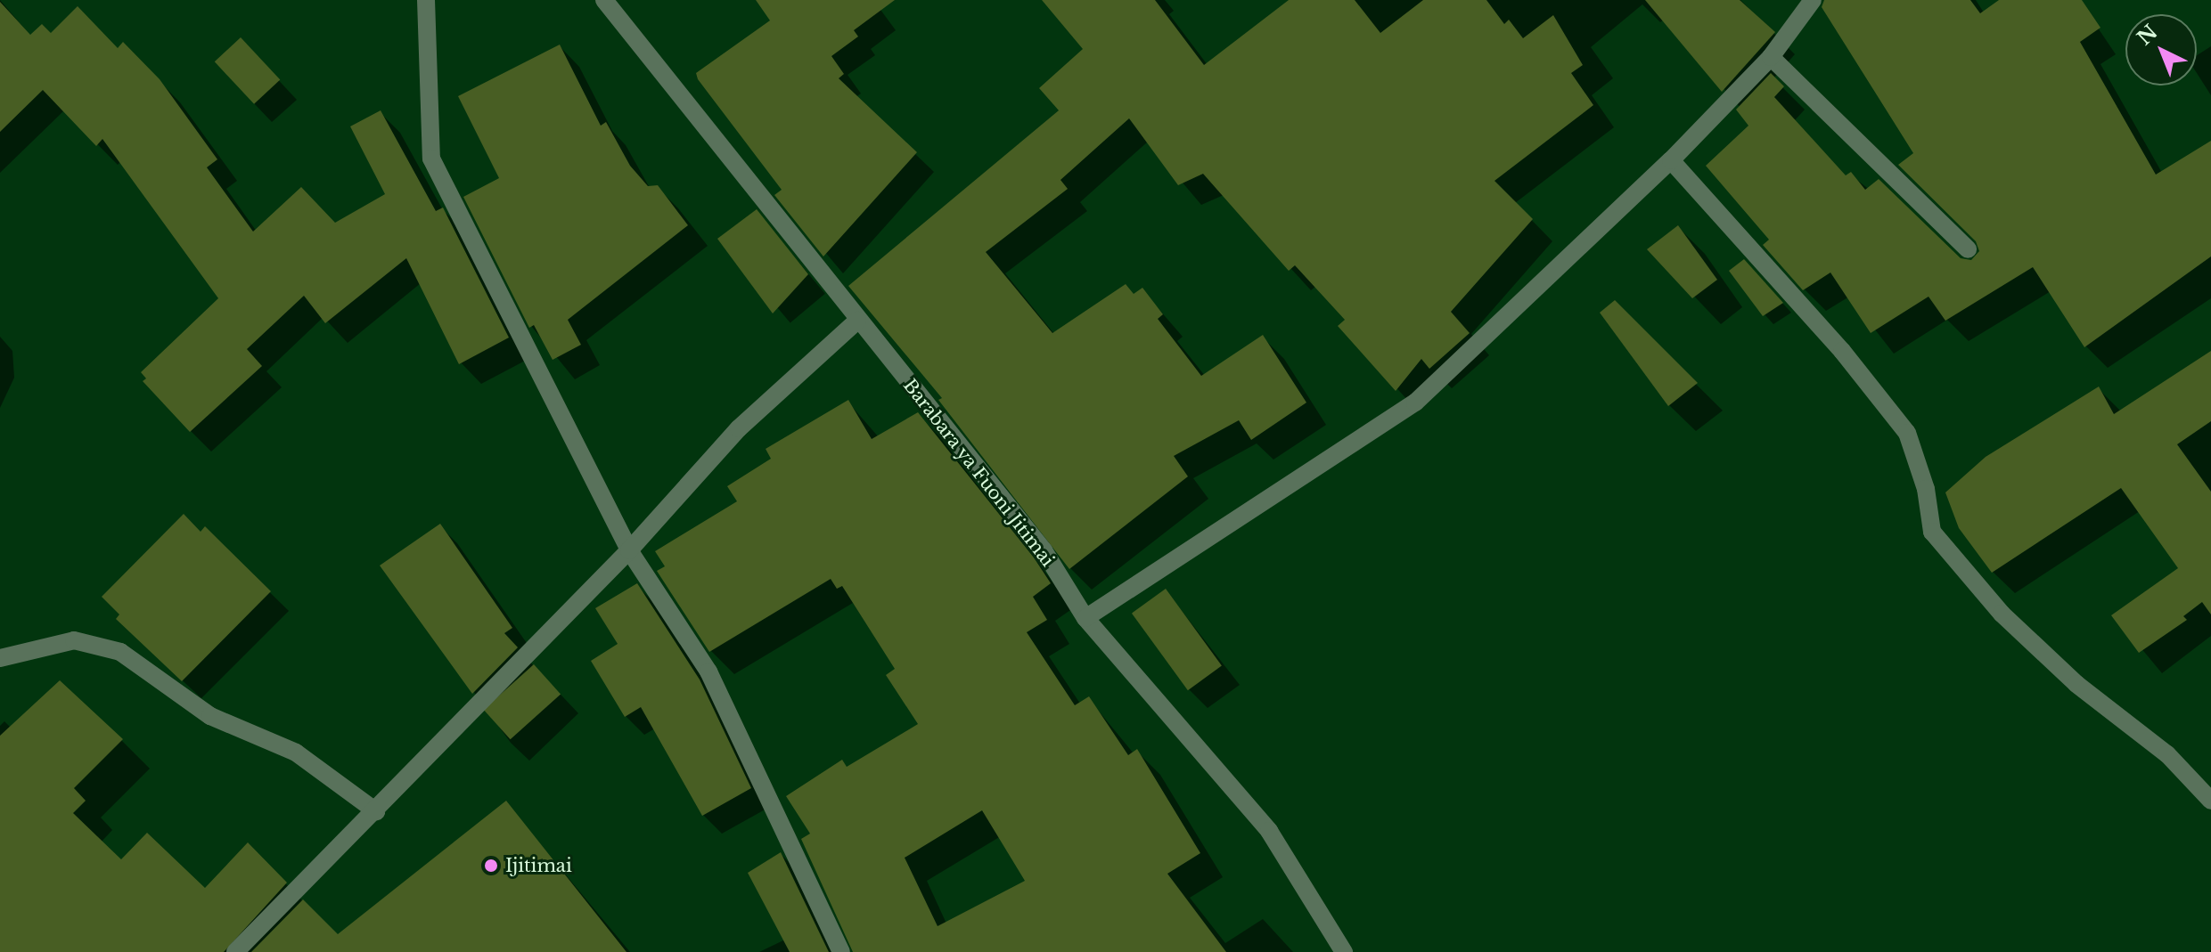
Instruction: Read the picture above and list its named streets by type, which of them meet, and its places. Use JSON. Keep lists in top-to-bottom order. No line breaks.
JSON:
{"streets":{"street":["Barabara ya Fuoni Jitimai"]},"places":["Ijitimai"],"north":"top left"}
